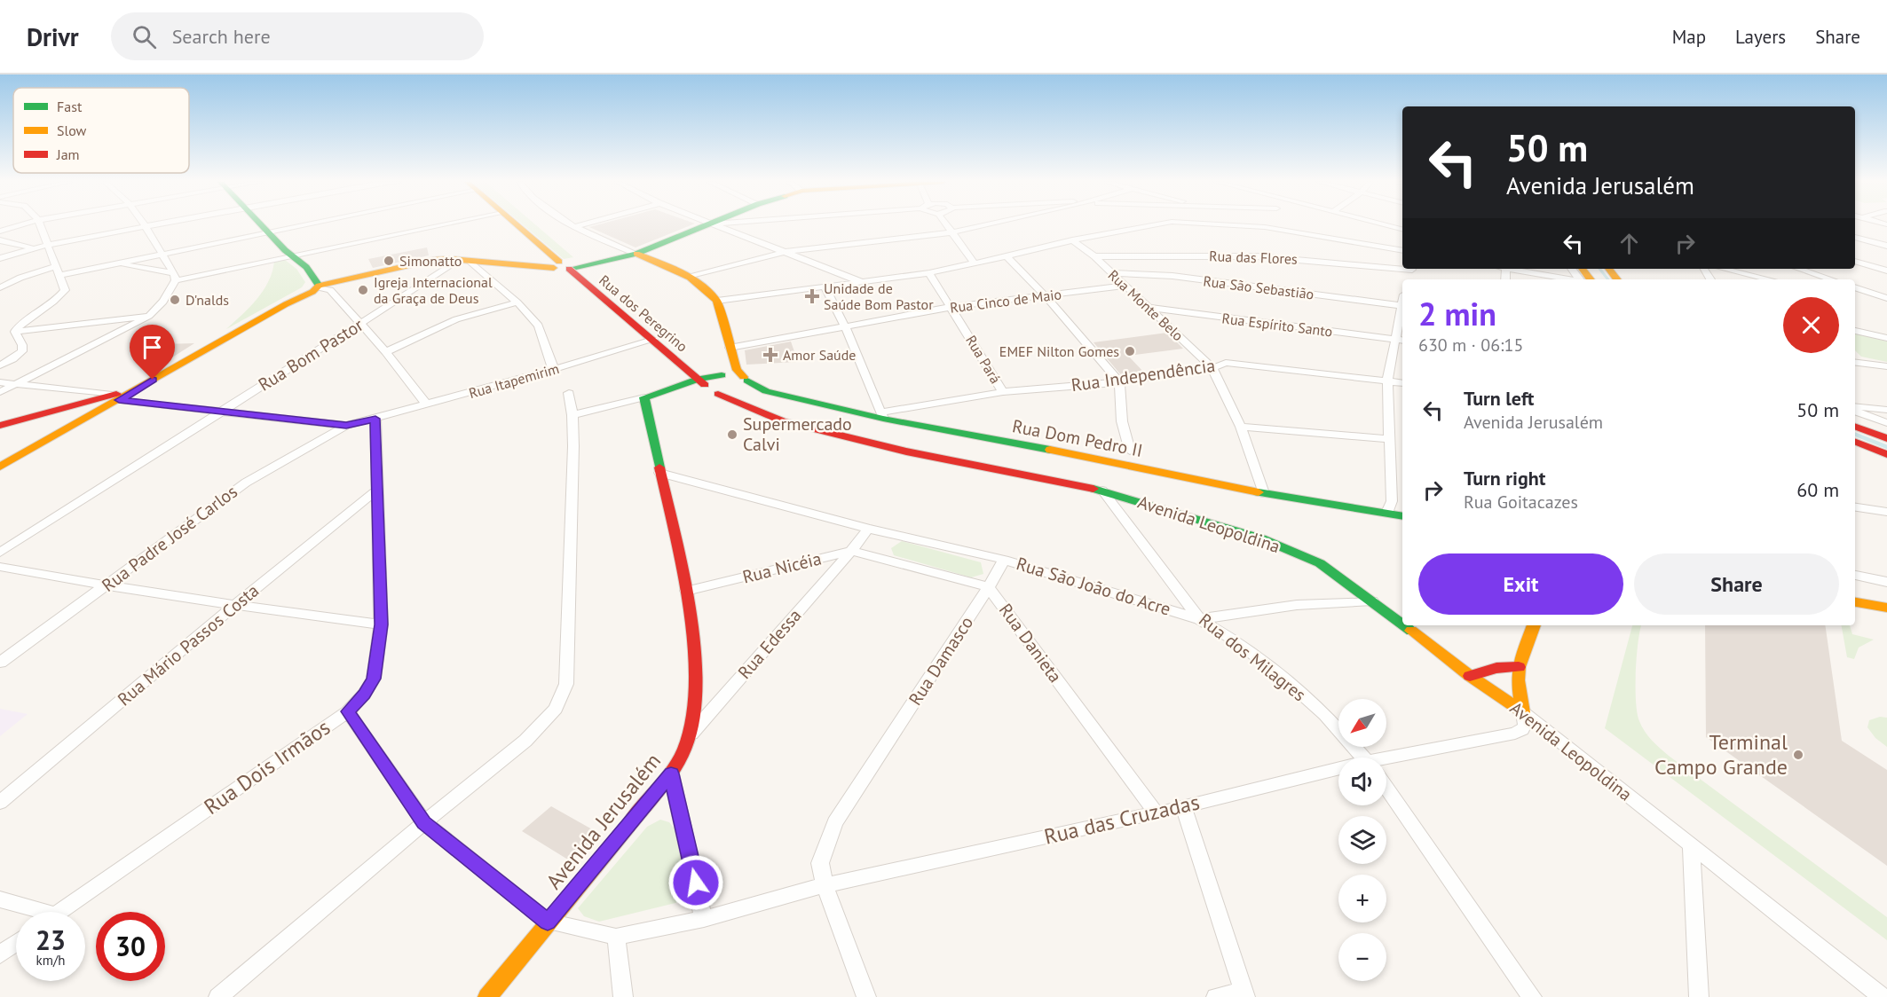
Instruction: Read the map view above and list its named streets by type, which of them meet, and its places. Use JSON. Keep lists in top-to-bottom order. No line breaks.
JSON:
{"streets":{"street":["Rua das Flores","Rua São Sebastião","Rua Cinco de Maio","Rua Monte Belo","Rua dos Peregrino","Rua Espírito Santo","Rua Bom Pastor","Rua Pará","Rua Independência","Rua Itapemirim","Rua Dom Pedro II","Avenida Leopoldina","Rua Padre José Carlos","Rua Nicéia","Rua São João do Acre","Rua Danieta","Rua Edessa","Rua Mário Passos Costa","Rua dos Milagres","Rua Damasco","Rua Dois Irmãos","Rua das Cruzadas","Avenida Jerusalém"]},"crossings":[["Rua das Flores","Rua Monte Belo"],["Rua São Sebastião","Rua Monte Belo"],["Rua Cinco de Maio","Rua Monte Belo"],["Rua Cinco de Maio","Rua Pará"],["Rua Monte Belo","Rua Espírito Santo"],["Rua Monte Belo","Rua Independência"],["Rua Monte Belo","Rua Dom Pedro II"],["Rua dos Peregrino","Rua Itapemirim"],["Rua dos Peregrino","Avenida Leopoldina"],["Rua Pará","Rua Independência"],["Rua Independência","Rua Dom Pedro II"],["Rua Itapemirim","Rua Padre José Carlos"],["Rua Itapemirim","Rua Dois Irmãos"],["Avenida Leopoldina","Rua São João do Acre"],["Avenida Leopoldina","Rua dos Milagres"],["Avenida Leopoldina","Rua das Cruzadas"],["Rua Nicéia","Rua Danieta"],["Rua Nicéia","Rua Edessa"],["Rua Nicéia","Avenida Jerusalém"],["Rua São João do Acre","Rua dos Milagres"],["Rua São João do Acre","Rua Damasco"],["Rua Danieta","Rua Edessa"],["Rua Danieta","Rua Damasco"],["Rua Danieta","Rua das Cruzadas"],["Rua Edessa","Avenida Jerusalém"],["Rua Mário Passos Costa","Rua Dois Irmãos"],["Rua Damasco","Rua das Cruzadas"],["Rua das Cruzadas","Avenida Jerusalém"]],"places":{"other":["Simonatto","Igreja Internacional da Graça de Deus","D'nalds","EMEF Nilton Gomes","Supermercado Calvi","Terminal Campo Grande"],"health":["Unidade de Saúde Bom Pastor","Amor Saúde"]},"legend":["Fast","Slow","Jam"],"north":"bottom left","page":{"header":"Drivr","search":"Search here","nav":["Map","Layers","Share"],"turn":["50 m","Avenida Jerusalém"],"heading":["2 min","630 m · 06:15"],"list":[{"name":"Turn left","note":"Avenida Jerusalém","value":"50 m"},{"name":"Turn right","note":"Rua Goitacazes","value":"60 m"}],"buttons":["Exit","Share"],"map_buttons":["+","−"],"speed":"23 km/h","limit":"30"}}
